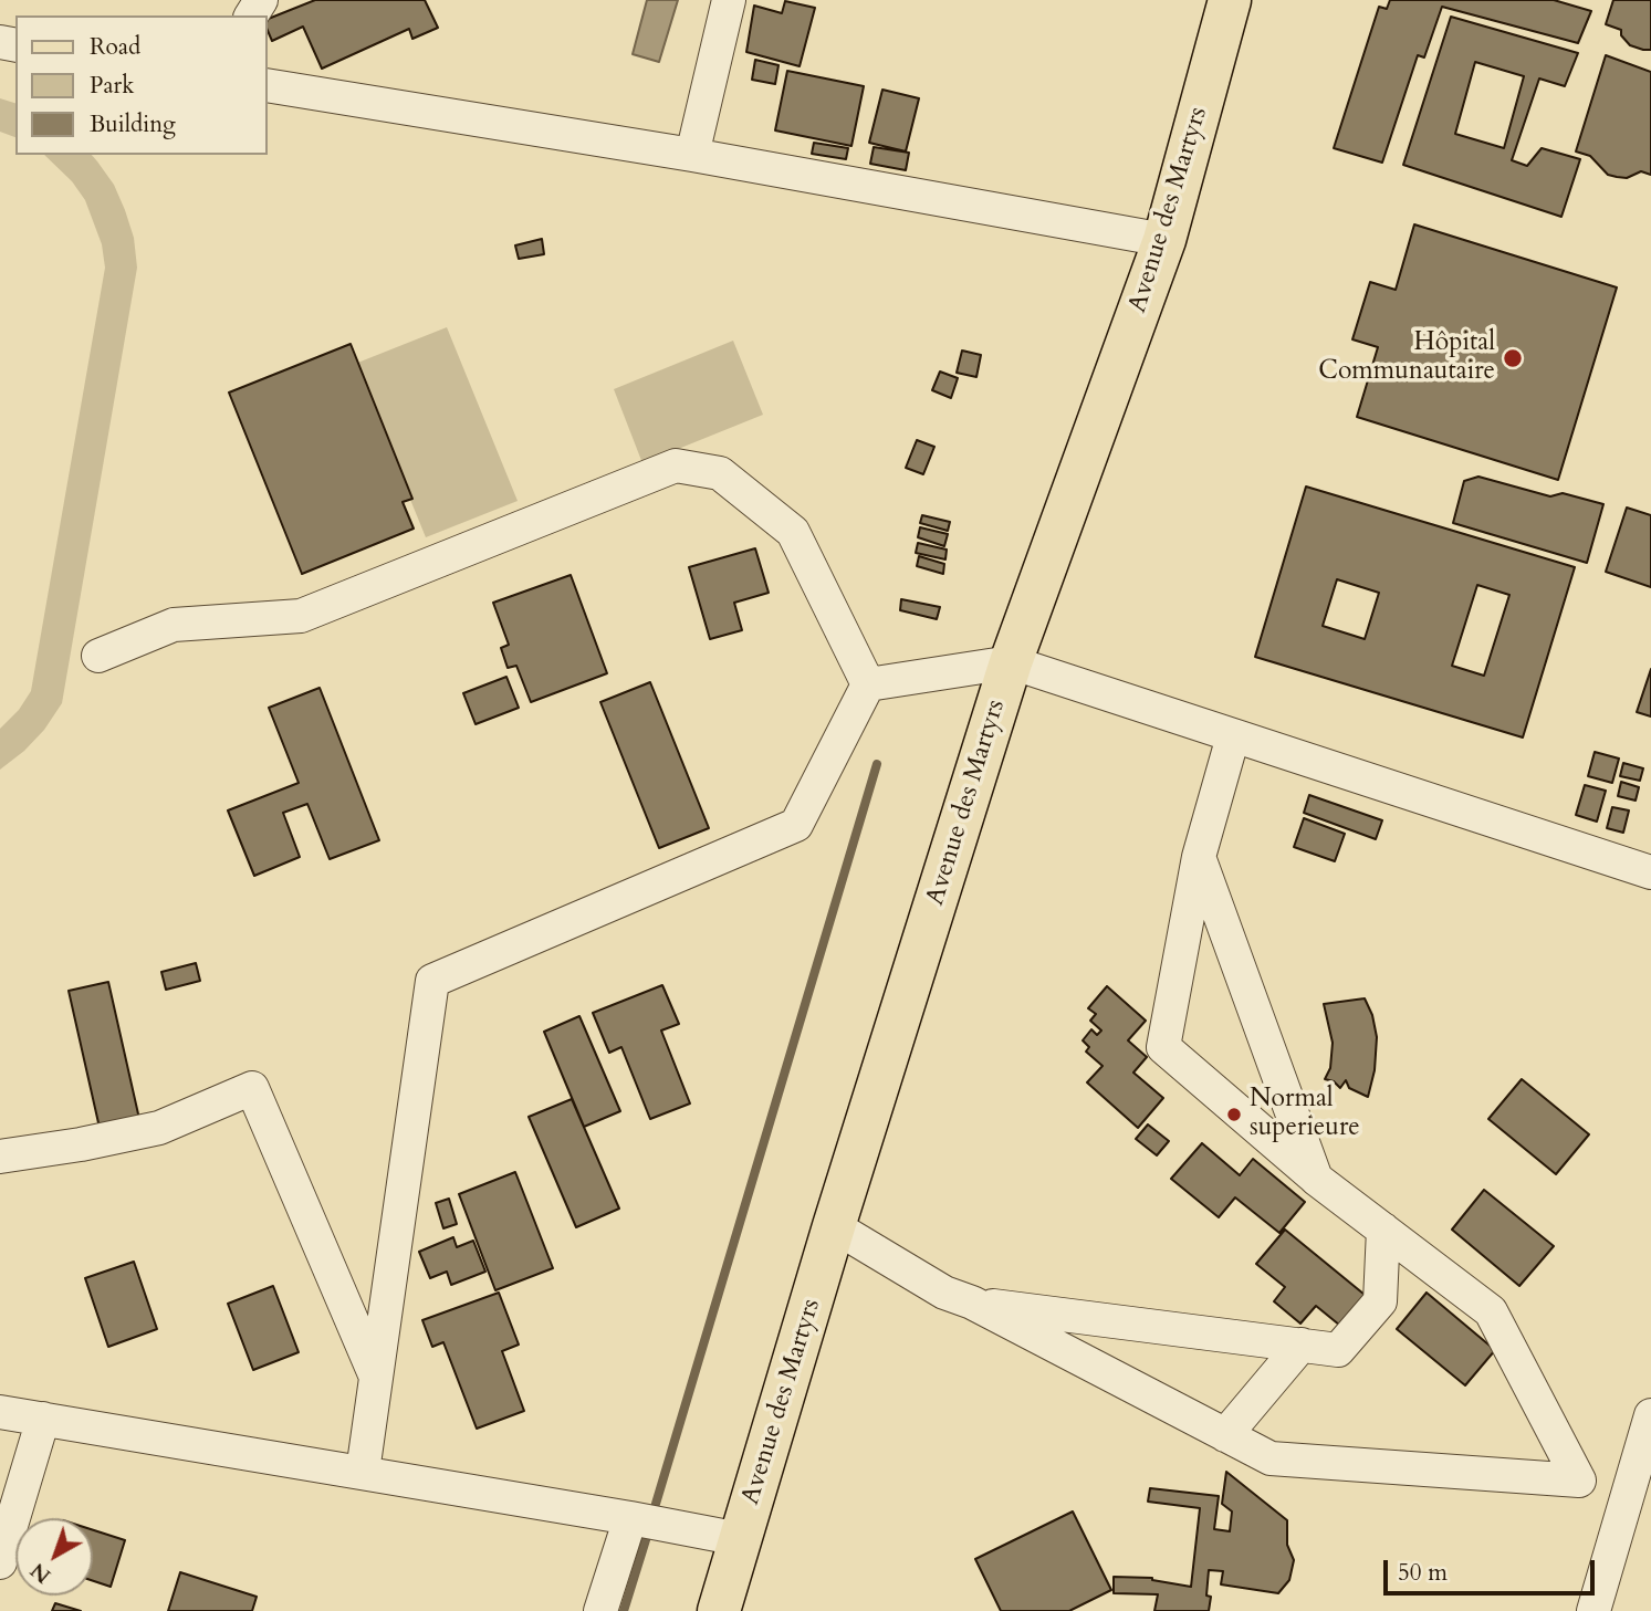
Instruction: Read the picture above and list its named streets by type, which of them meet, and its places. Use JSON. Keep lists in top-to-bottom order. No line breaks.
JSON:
{"streets":{"main road":["Avenue des Martyrs"]},"places":["Hôpital Communautaire","Normal superieure"],"legend":["Road","Park","Building"],"scale_bar":"50 m","north":"bottom left"}
